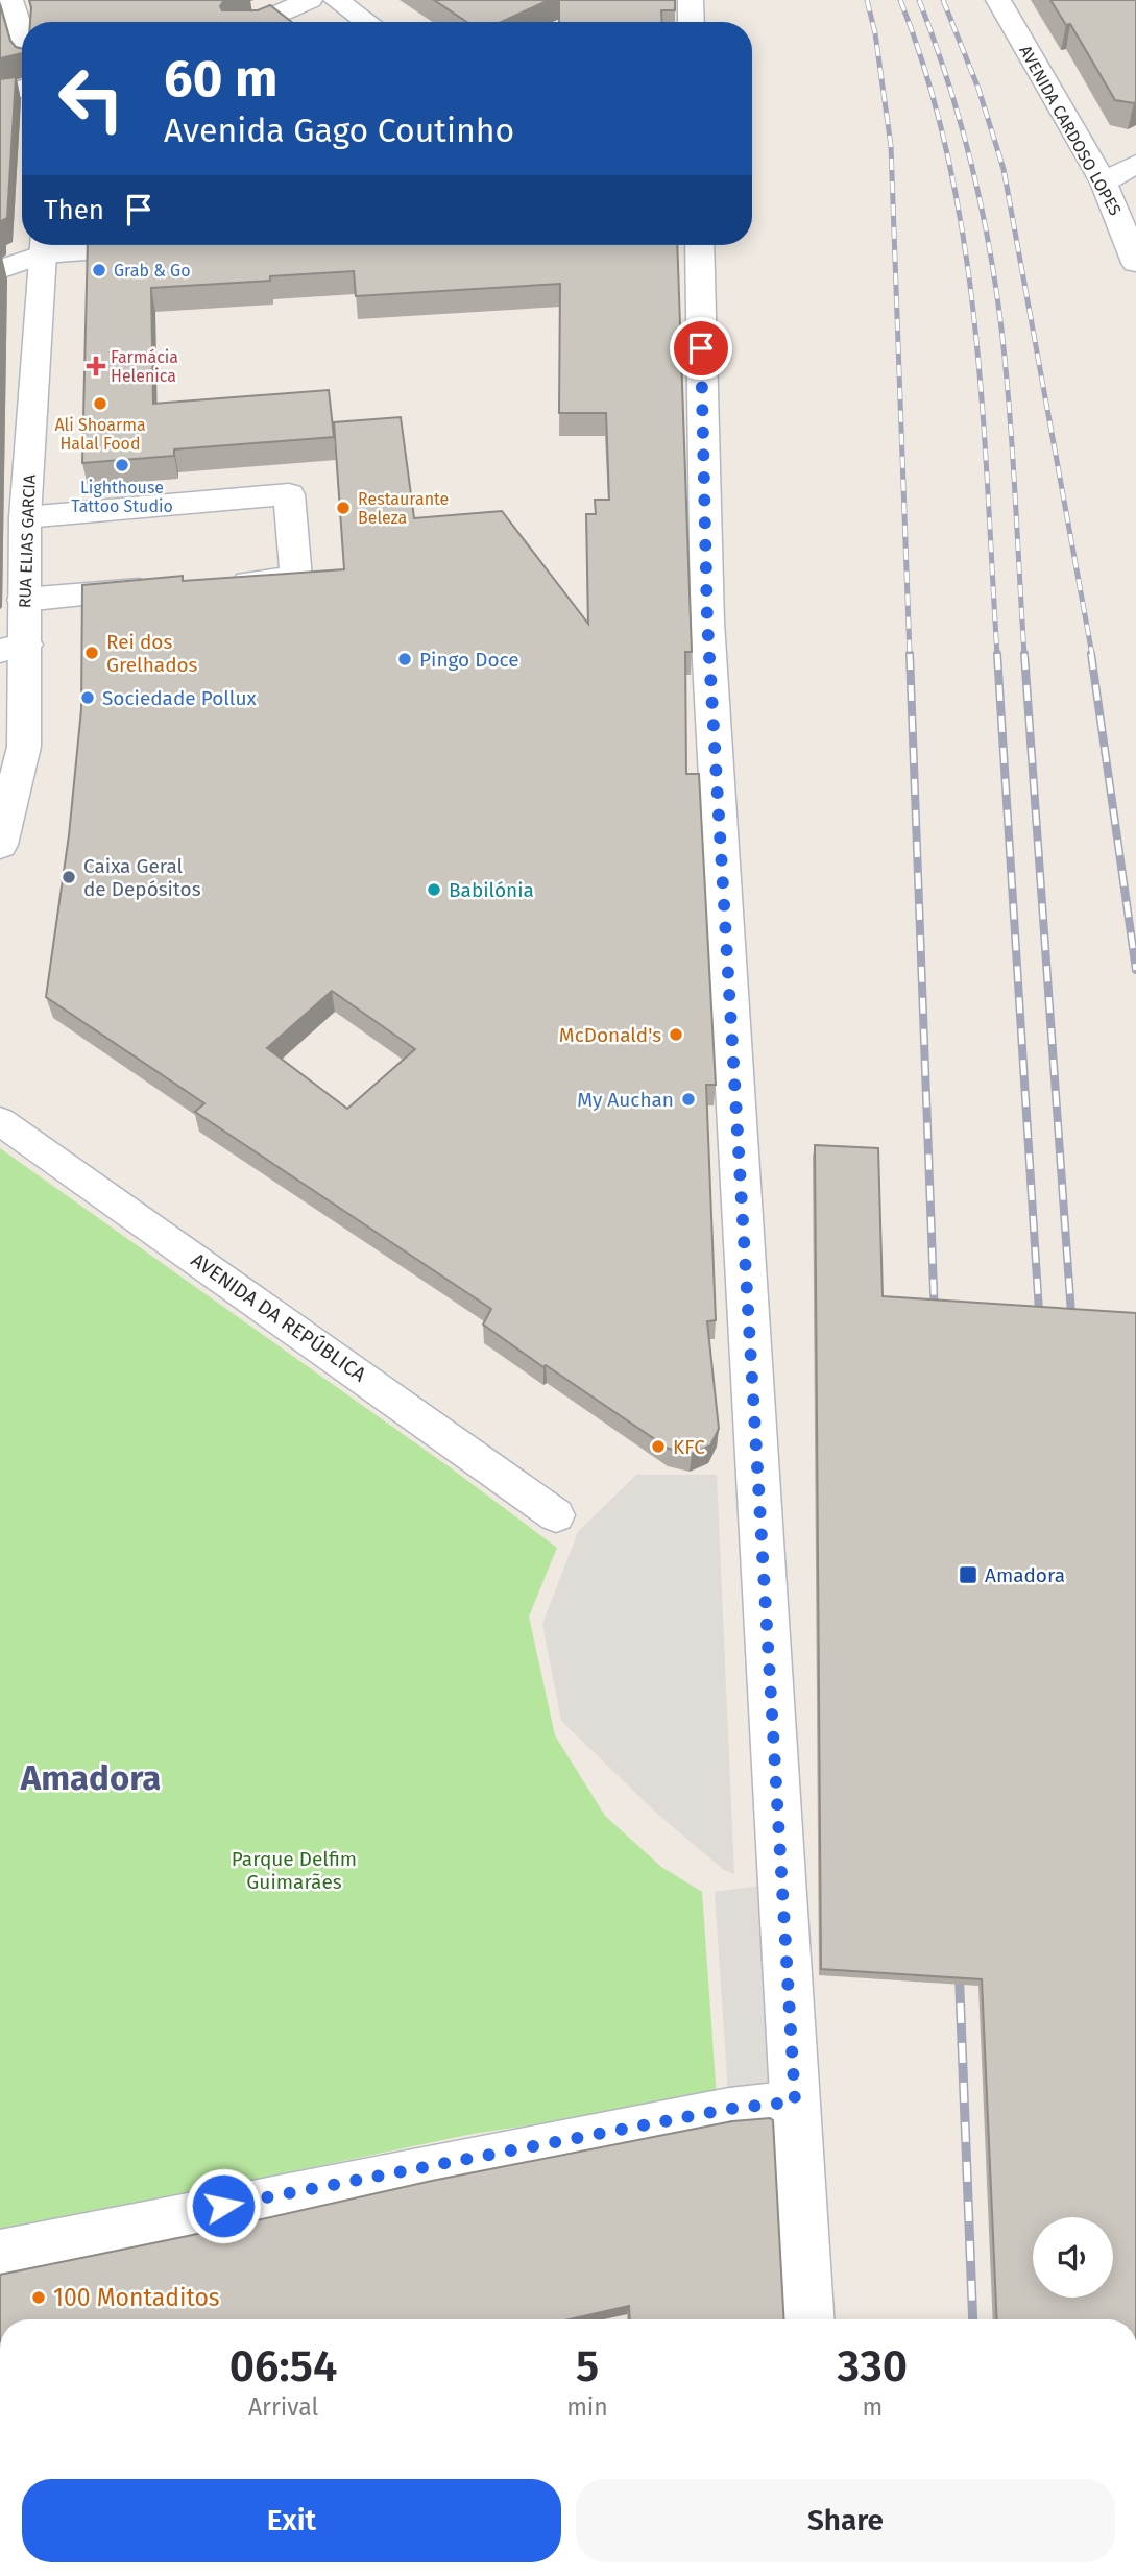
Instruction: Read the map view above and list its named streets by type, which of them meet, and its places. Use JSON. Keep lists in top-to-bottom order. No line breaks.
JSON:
{"streets":{"street":["AVENIDA CARDOSO LOPES","RUA ELIAS GARCIA","AVENIDA DA REPÚBLICA"]},"districts":["Amadora"],"parks":["Parque Delfim Guimarães"],"places":{"other":["Grab & Go","Ali Shoarma Halal Food","Lighthouse Tattoo Studio","Restaurante Beleza","Rei dos Grelhados","Pingo Doce","Sociedade Pollux","Caixa Geral de Depósitos","Babilónia","McDonald's","My Auchan","KFC","100 Montaditos"],"health":["Farmácia Helenica"],"transit":["Amadora"]},"page":{"turn":["60 m","Avenida Gago Coutinho"],"then":"Then","eta":["06:54","Arrival","5","min","330","m"],"buttons":["Exit","Share"]}}
